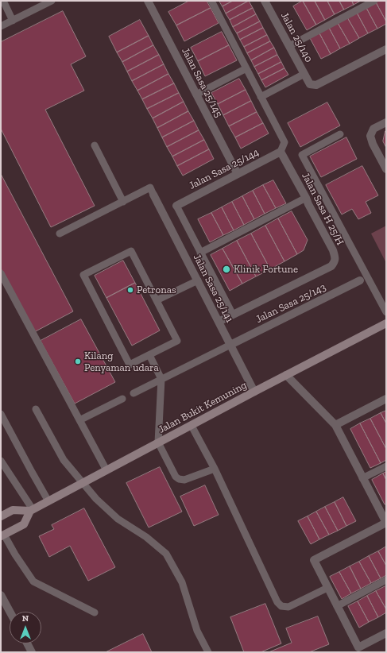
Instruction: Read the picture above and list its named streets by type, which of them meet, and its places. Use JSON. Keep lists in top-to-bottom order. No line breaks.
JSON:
{"streets":{"main road":["Jalan Bukit Kemuning"],"street":["Jalan 25/140","Jalan Sasa 25/145","Jalan Sasa 25/144","Jalan Sasa H 25/H","Jalan Sasa 25/141","Jalan Sasa 25/143"]},"crossings":[["Jalan Sasa 25/145","Jalan Sasa 25/144"],["Jalan Sasa 25/144","Jalan Sasa H 25/H"],["Jalan Sasa H 25/H","Jalan Sasa 25/141"],["Jalan Sasa 25/141","Jalan Sasa 25/143"],["Jalan Sasa 25/141","Jalan Bukit Kemuning"]],"places":["Klinik Fortune","Petronas","Kilang Penyaman udara"],"north":"top"}
